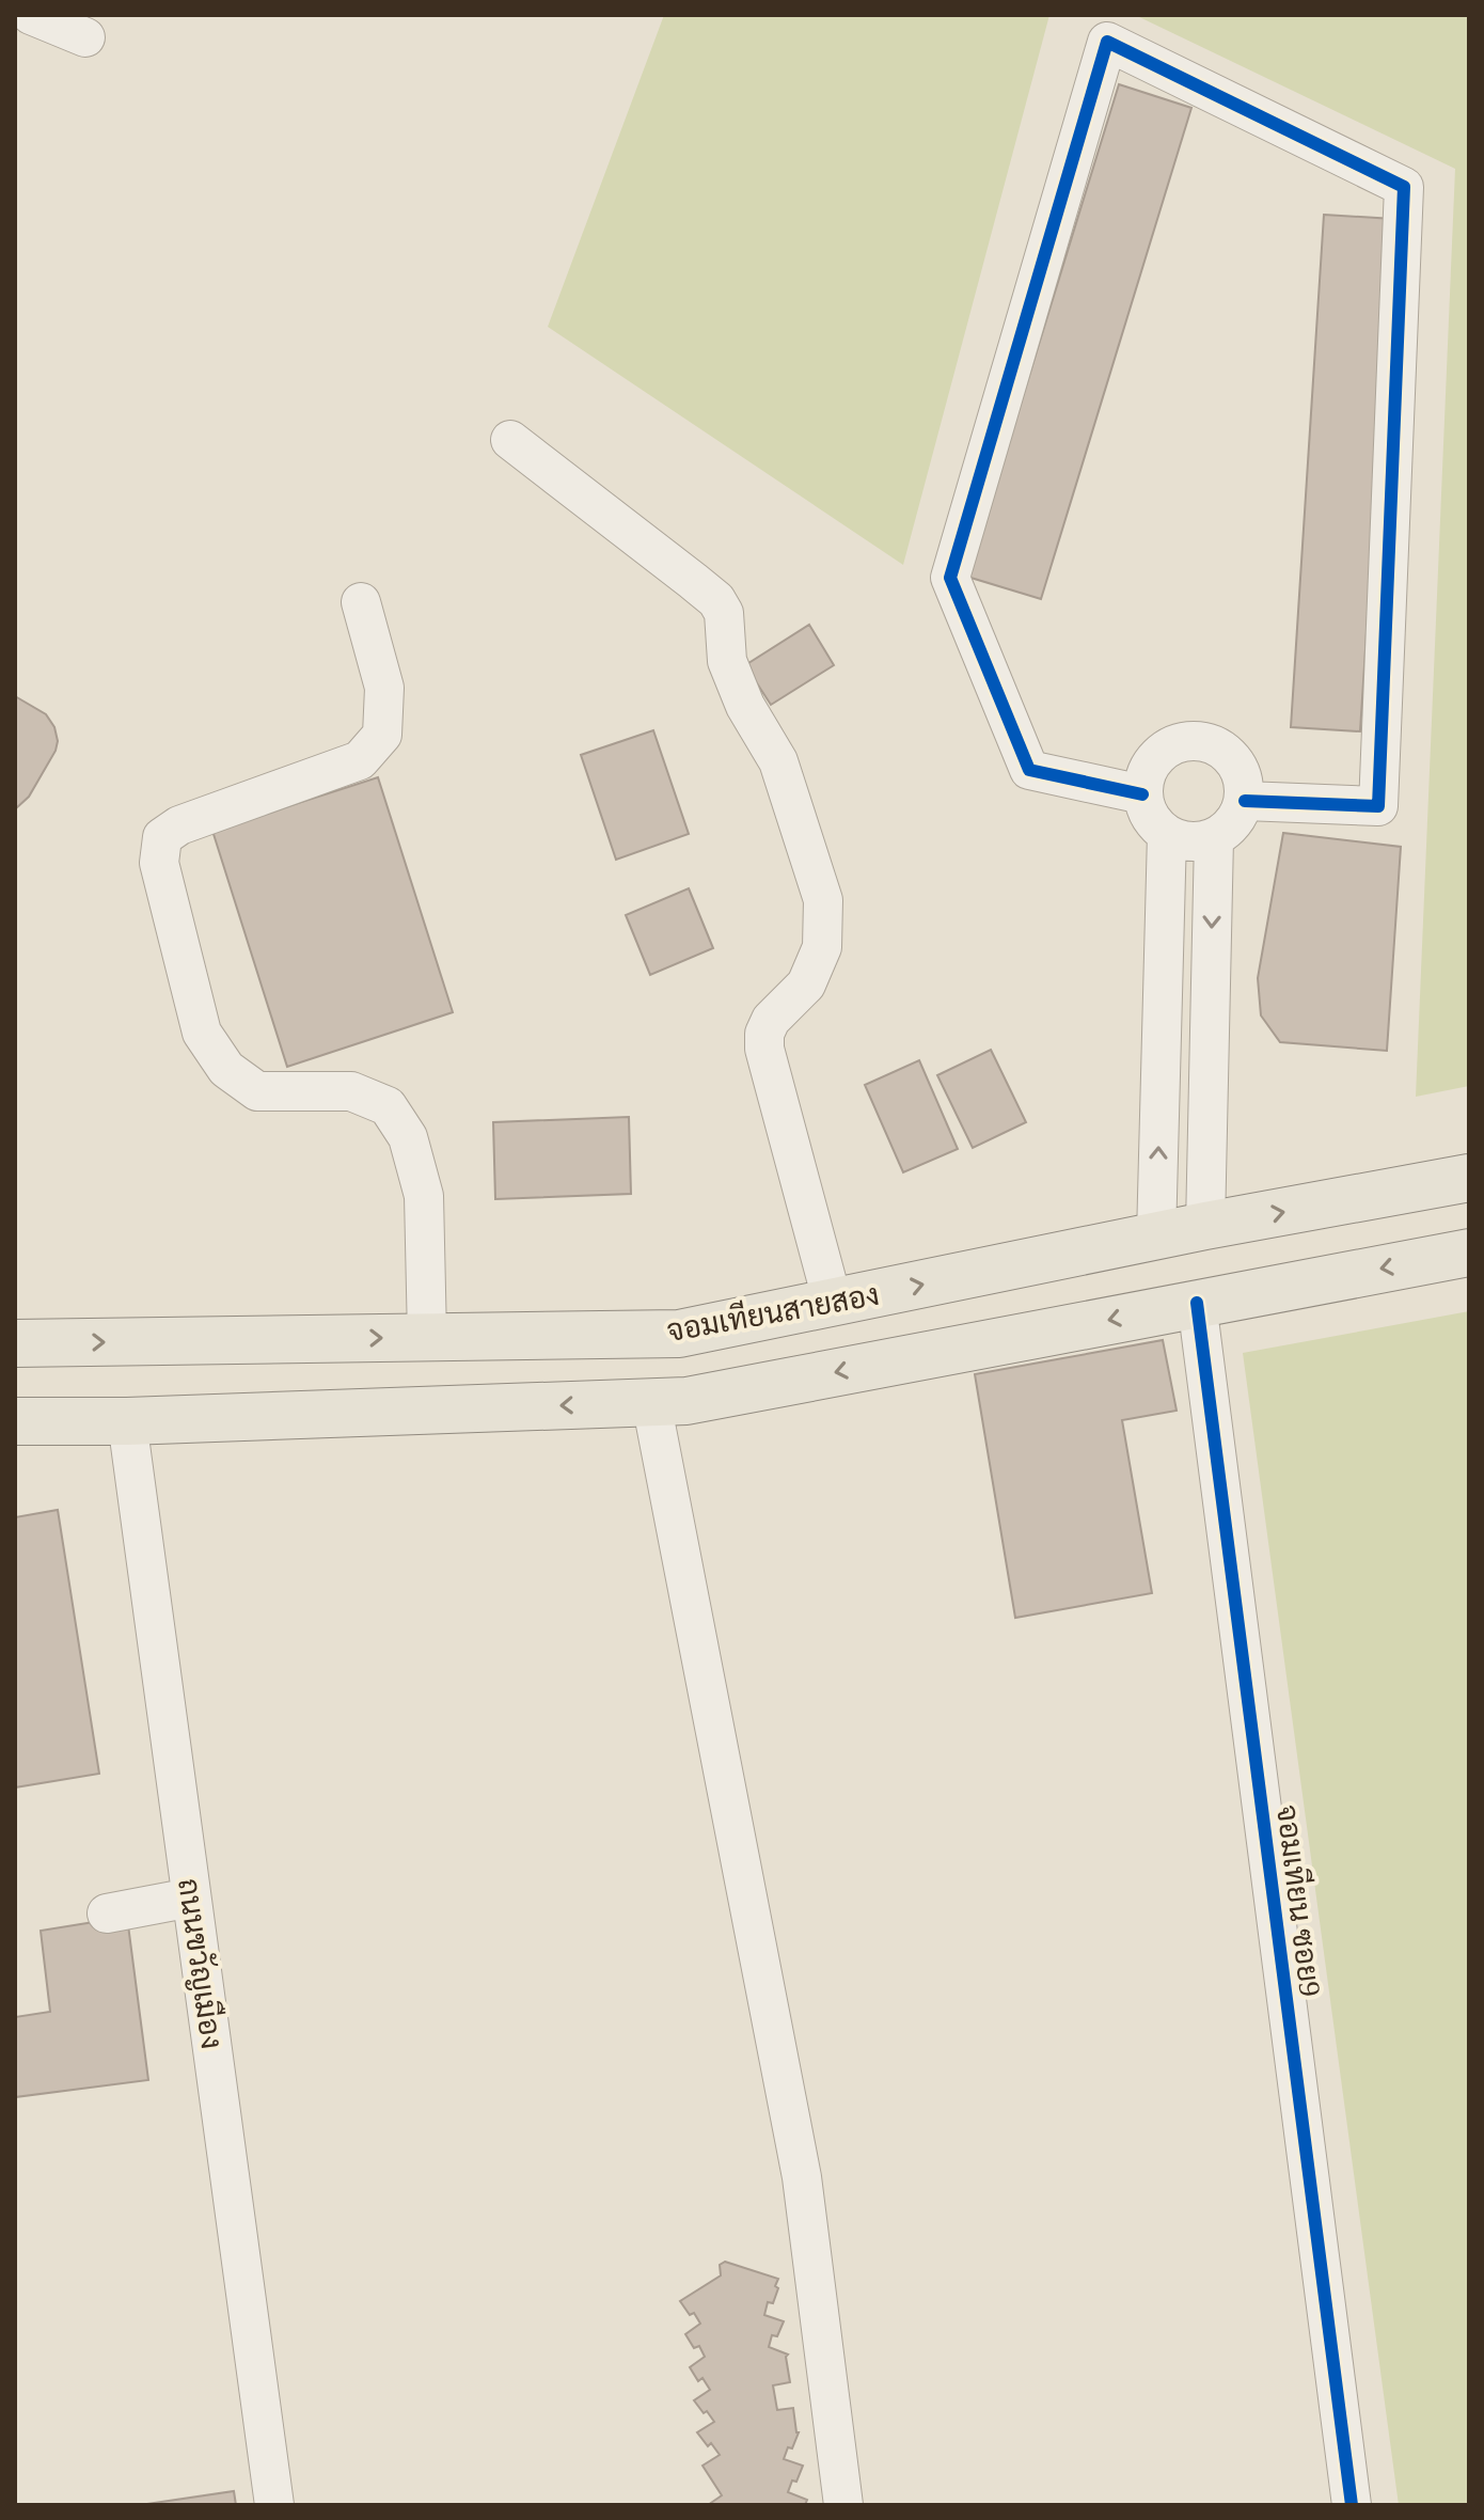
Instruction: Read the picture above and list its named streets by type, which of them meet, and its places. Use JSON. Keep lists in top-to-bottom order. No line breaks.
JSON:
{"streets":{"main road":["จอมเทียนสายสอง"],"street":["จอมเทียน ซอย9","ถนนขวัญเมือง"]}}
